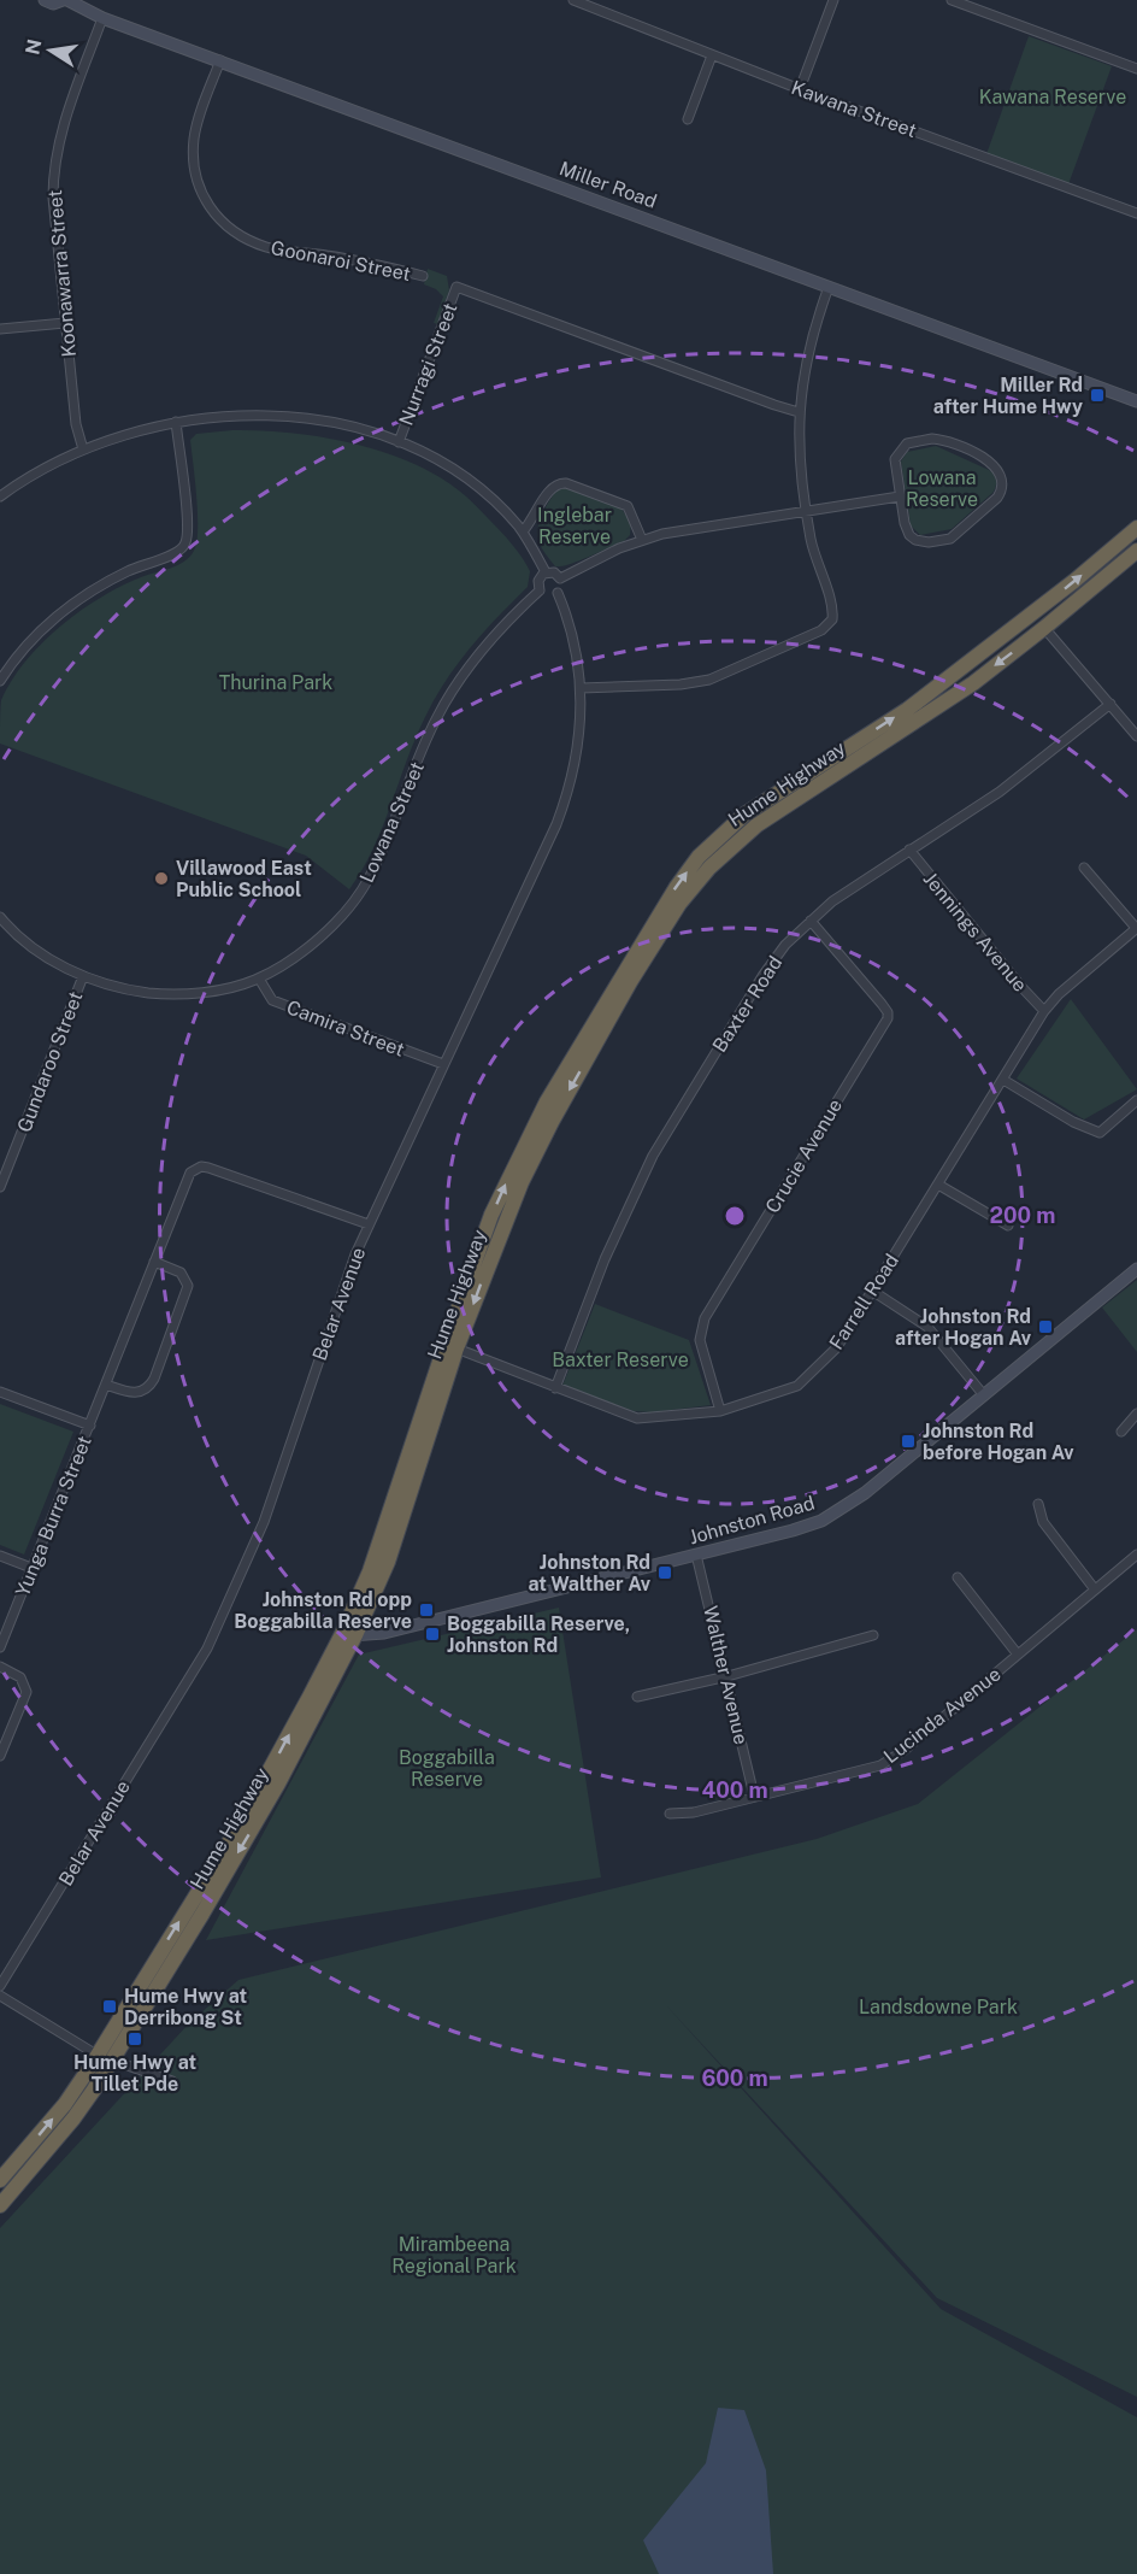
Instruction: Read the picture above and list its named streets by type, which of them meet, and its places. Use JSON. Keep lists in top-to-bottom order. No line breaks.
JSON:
{"streets":{"highway":["Hume Highway"],"main road":["Miller Road","Johnston Road"],"street":["Kawana Street","Goonaroi Street","Koonawarra Street","Nurragi Street","Lowana Street","Jennings Avenue","Baxter Road","Camira Street","Gundaroo Street","Crucie Avenue","Farrell Road","Belar Avenue","Yunga Burra Street","Walther Avenue","Lucinda Avenue"]},"crossings":[["Miller Road","Goonaroi Street"],["Miller Road","Koonawarra Street"],["Hume Highway","Farrell Road"],["Hume Highway","Johnston Road"],["Lowana Street","Camira Street"],["Lowana Street","Gundaroo Street"],["Lowana Street","Belar Avenue"],["Jennings Avenue","Baxter Road"],["Jennings Avenue","Farrell Road"],["Baxter Road","Crucie Avenue"],["Baxter Road","Farrell Road"],["Camira Street","Belar Avenue"],["Crucie Avenue","Farrell Road"],["Belar Avenue","Yunga Burra Street"],["Johnston Road","Walther Avenue"],["Walther Avenue","Lucinda Avenue"]],"parks":["Kawana Reserve","Lowana Reserve","Inglebar Reserve","Thurina Park","Baxter Reserve","Boggabilla Reserve","Landsdowne Park","Mirambeena Regional Park"],"places":{"transit":["Miller Rd after Hume Hwy","Johnston Rd after Hogan Av","Johnston Rd before Hogan Av","Johnston Rd at Walther Av","Johnston Rd opp Boggabilla Reserve","Boggabilla Reserve, Johnston Rd","Hume Hwy at Derribong St","Hume Hwy at Tillet Pde"],"other":["Villawood East Public School"]},"north":"left","rings":["200 m","400 m","600 m"]}
